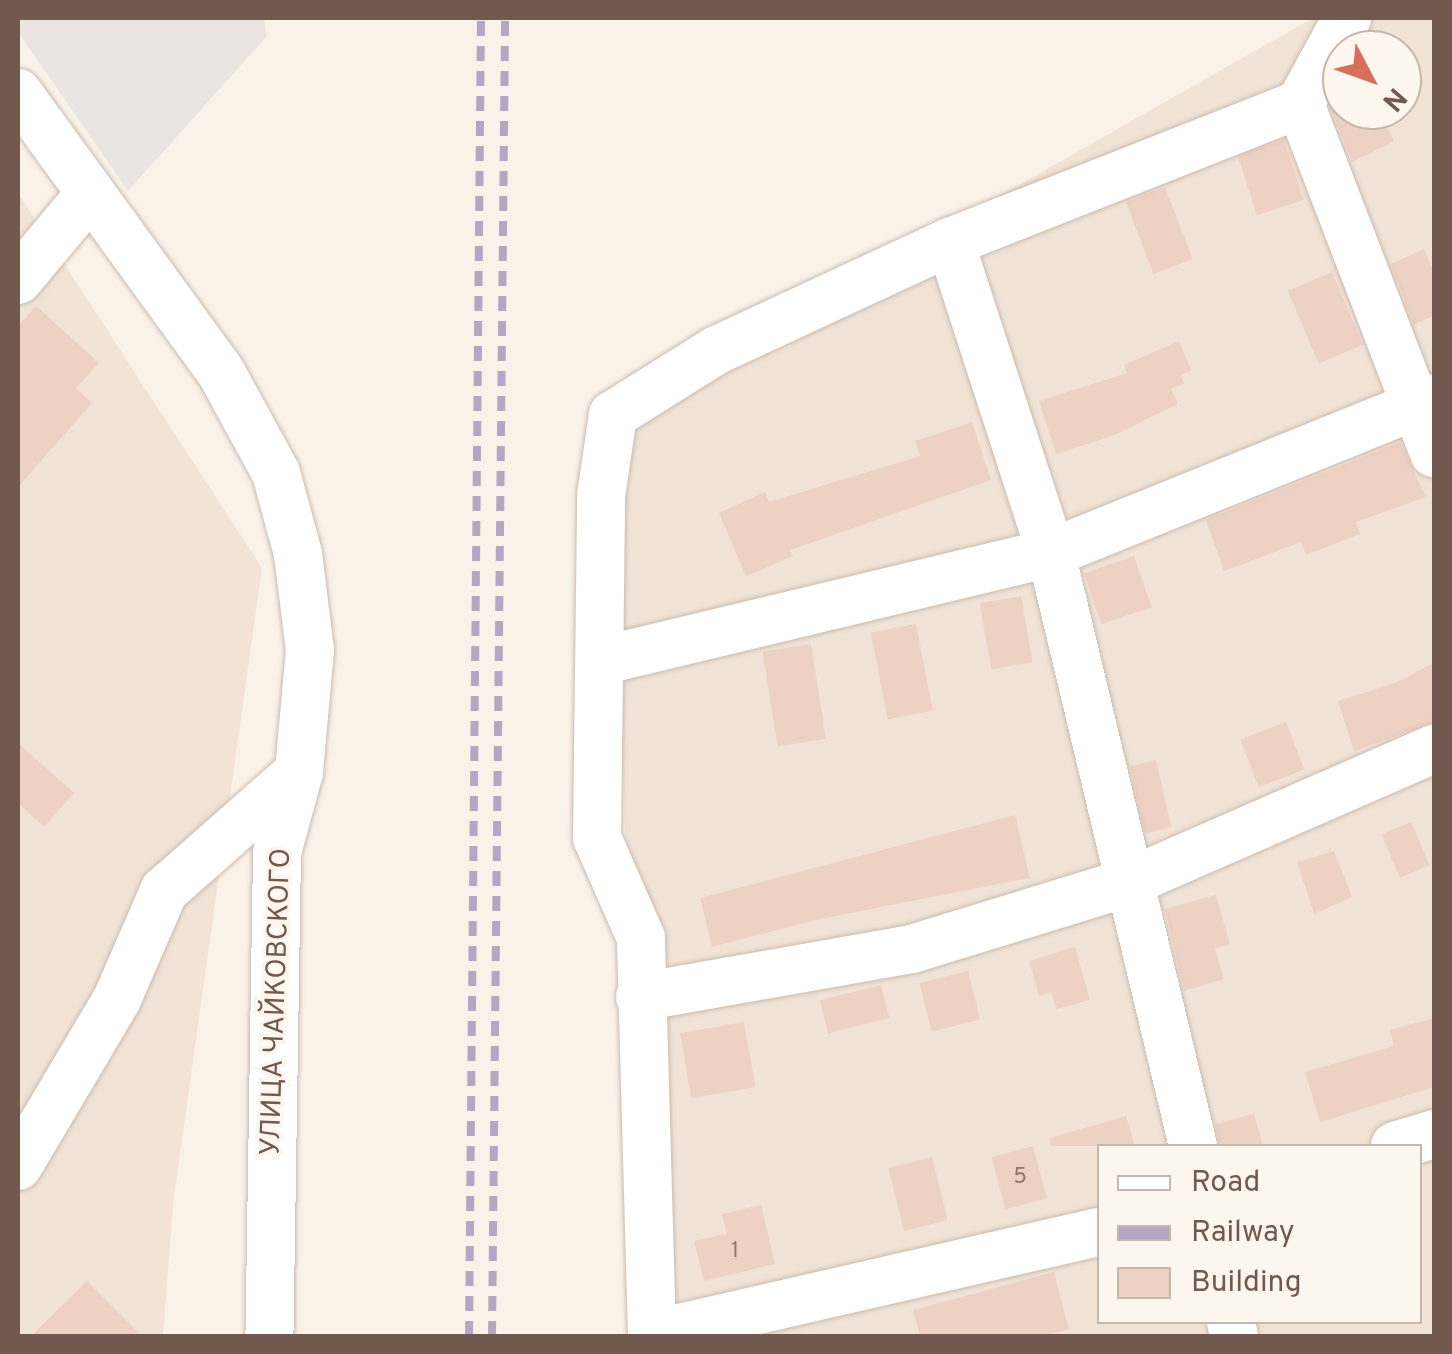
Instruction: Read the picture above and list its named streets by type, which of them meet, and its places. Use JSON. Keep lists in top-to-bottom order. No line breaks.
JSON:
{"streets":{"street":["УЛИЦА ЧАЙКОВСКОГО"]},"house_numbers":["5","1"],"legend":["Road","Railway","Building"],"north":"bottom right"}
